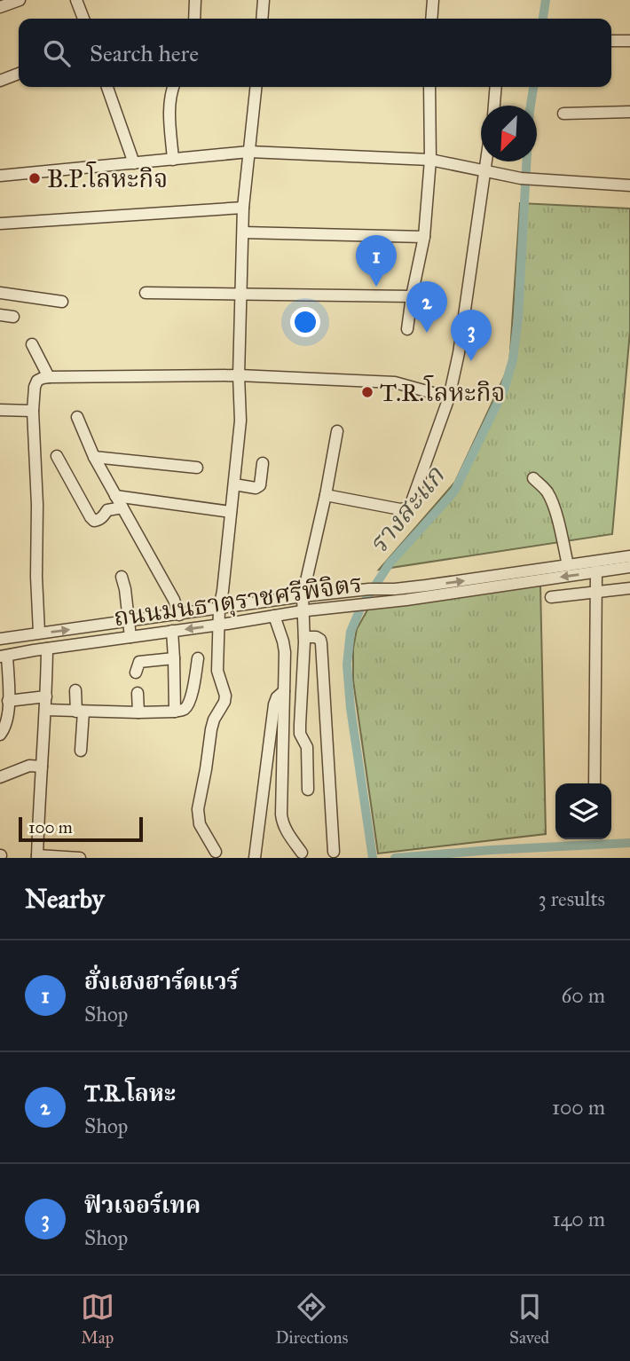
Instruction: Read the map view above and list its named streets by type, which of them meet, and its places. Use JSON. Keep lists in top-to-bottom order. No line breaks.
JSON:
{"streets":{"street":["ถนนมนธาตุราชศรีพิจิตร"]},"water":["รางสะแก"],"places":["B.P.โลหะกิจ","T.R.โลหะกิจ"],"scale_bar":"100 m","north":"bottom left","page":{"search":"Search here","pins":["1","2","3"],"scale":"100 m","heading":["Nearby","3 results"],"list":[{"mark":"1","name":"ฮั่งเฮงฮาร์ดแวร์","note":"Shop","value":"60 m"},{"mark":"2","name":"T.R.โลหะ","note":"Shop","value":"100 m"},{"mark":"3","name":"ฟิวเจอร์เทค","note":"Shop","value":"140 m"}],"nav":["Map","Directions","Saved"]}}
